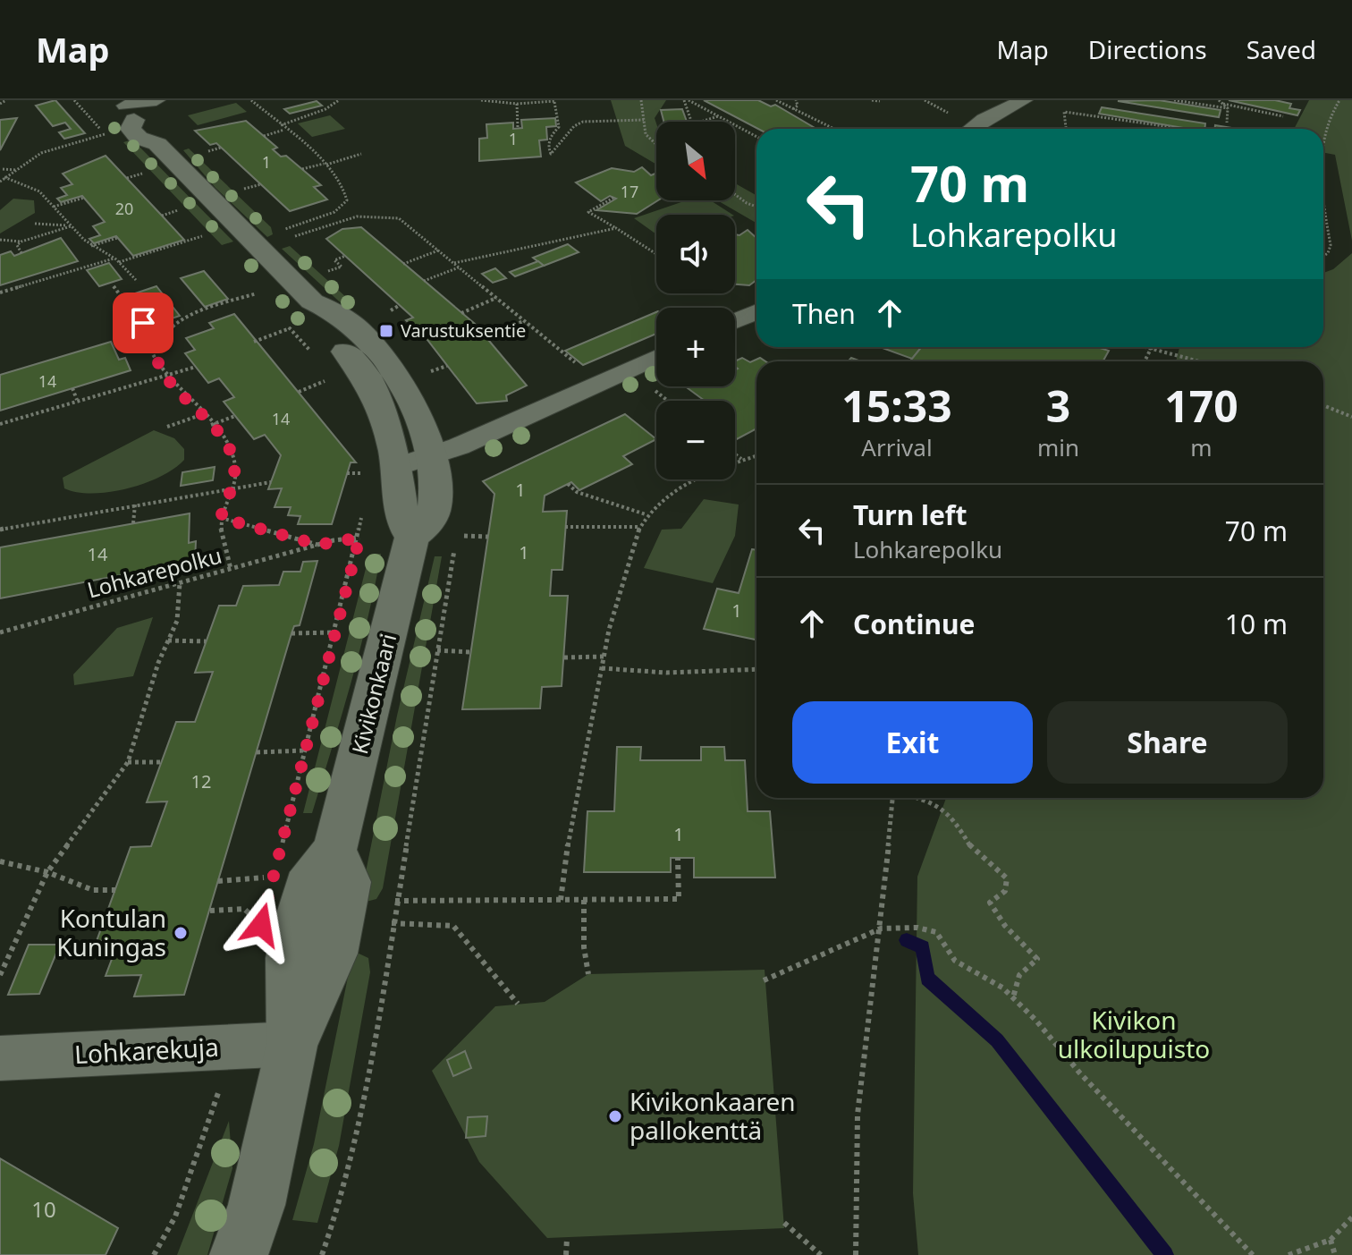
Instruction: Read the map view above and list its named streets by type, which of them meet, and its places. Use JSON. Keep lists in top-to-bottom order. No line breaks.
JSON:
{"streets":{"street":["Kivikonkaari","Lohkarekuja"],"path":["Lohkarepolku"]},"crossings":[["Kivikonkaari","Lohkarekuja"]],"parks":["Kivikon ulkoilupuisto"],"places":{"transit":["Varustuksentie"],"other":["Kontulan Kuningas","Kivikonkaaren pallokenttä"]},"house_numbers":["1","1","17","20","14","14","1","1","14","1","12","1","10"],"north":"bottom right","page":{"header":"Map","nav":["Map","Directions","Saved"],"map_buttons":["+","−"],"turn":["70 m","Lohkarepolku"],"then":"Then","eta":["15:33","Arrival","3","min","170","m"],"list":[{"name":"Turn left","note":"Lohkarepolku","value":"70 m"},{"name":"Continue","value":"10 m"}],"buttons":["Exit","Share"]}}
